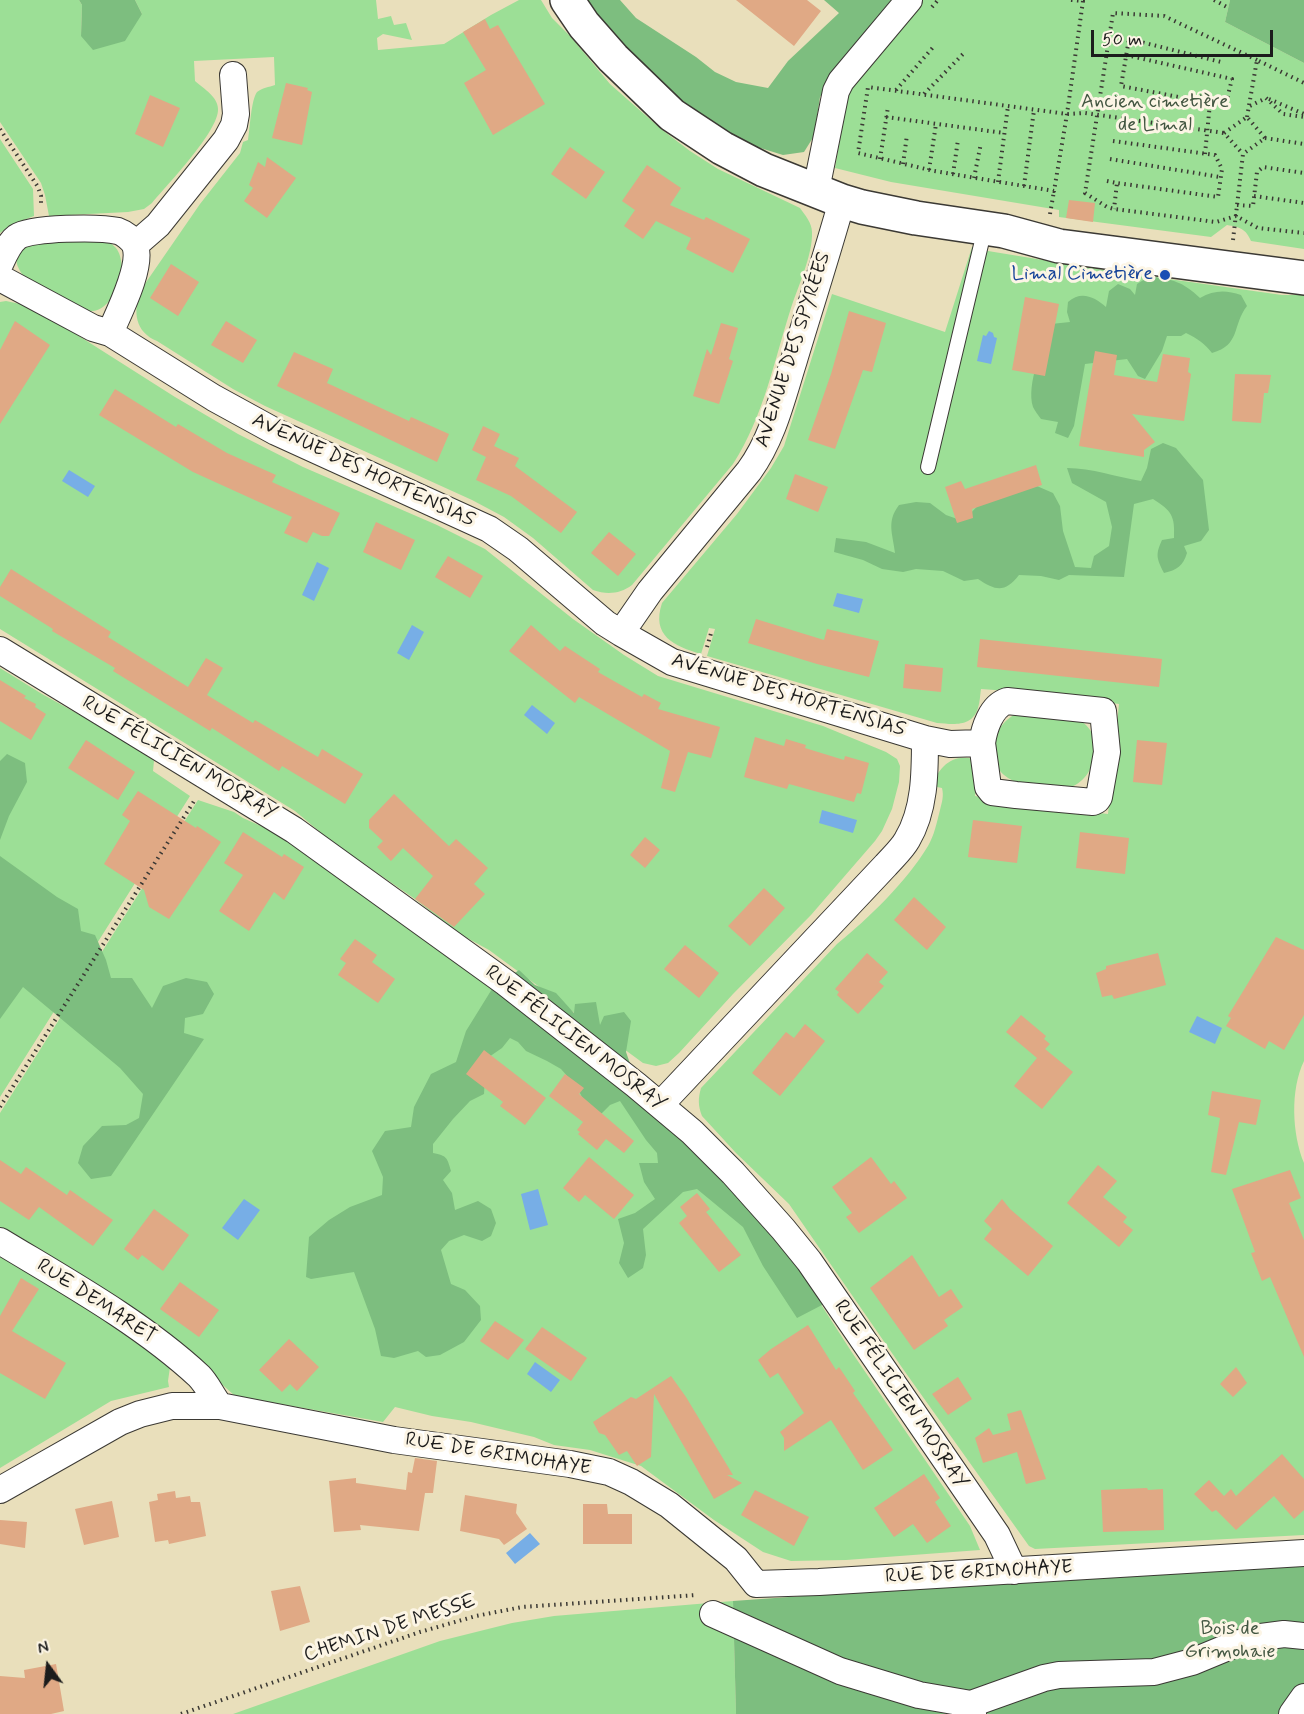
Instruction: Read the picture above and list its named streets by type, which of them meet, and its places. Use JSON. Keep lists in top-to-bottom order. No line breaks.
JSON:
{"streets":{"street":["AVENUE DES SPYRÉES","AVENUE DES HORTENSIAS","RUE FÉLICIEN MOSRAY","RUE DEMARET","RUE DE GRIMOHAYE"],"path":["CHEMIN DE MESSE"]},"crossings":[["AVENUE DES SPYRÉES","AVENUE DES HORTENSIAS"],["AVENUE DES HORTENSIAS","RUE FÉLICIEN MOSRAY"],["RUE FÉLICIEN MOSRAY","RUE DE GRIMOHAYE"],["RUE DEMARET","RUE DE GRIMOHAYE"]],"parks":["Ancien cimetière de Limal","Bois de Grimohaie"],"places":["Limal Cimetière"],"scale_bar":"50 m","north":"top"}
